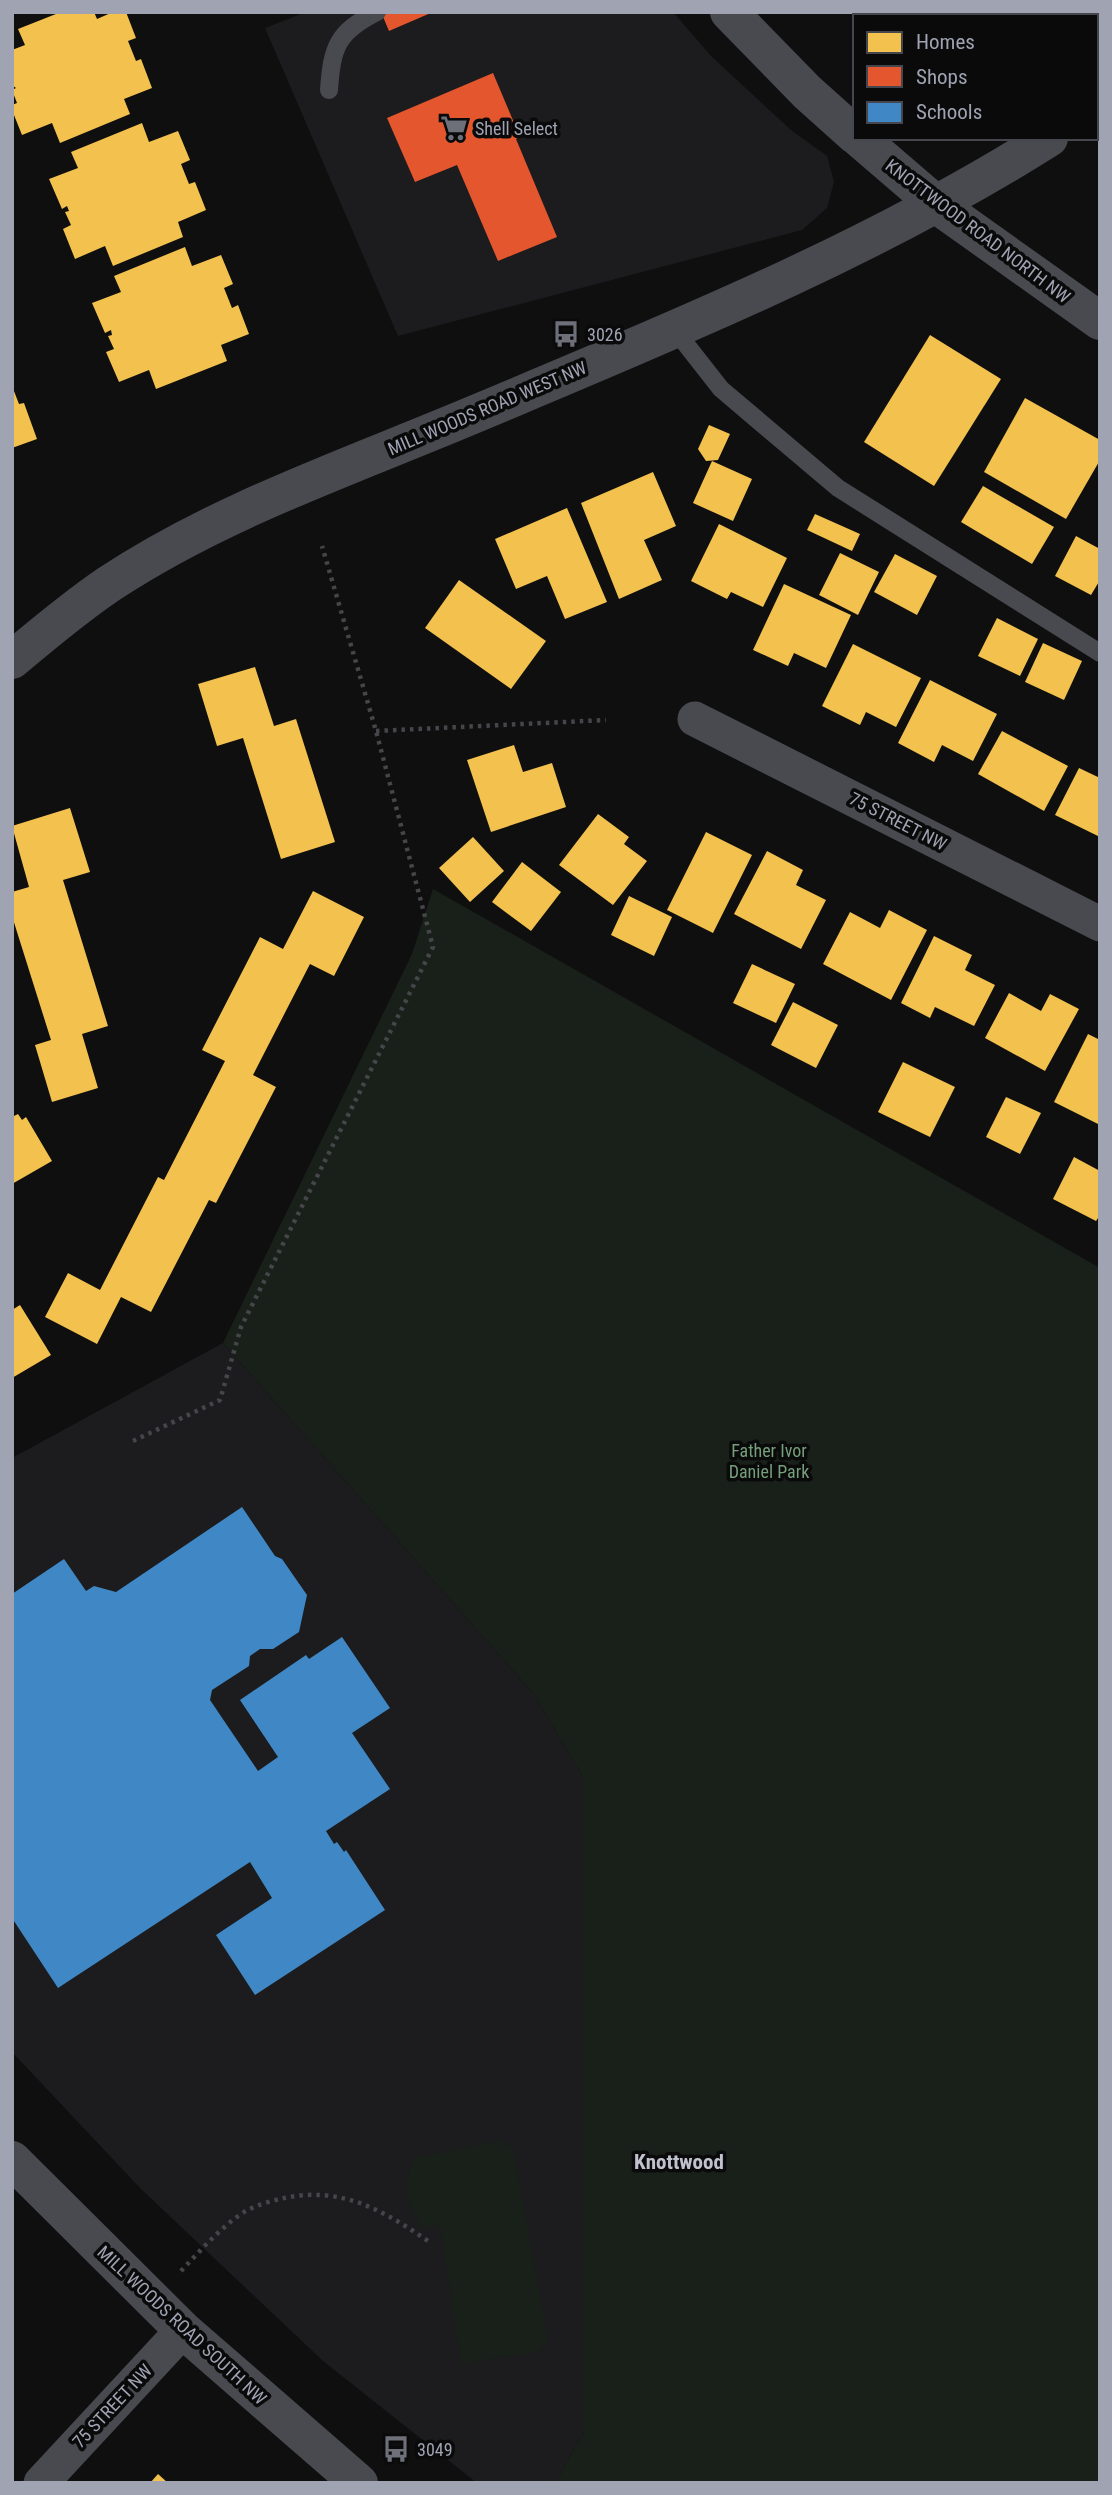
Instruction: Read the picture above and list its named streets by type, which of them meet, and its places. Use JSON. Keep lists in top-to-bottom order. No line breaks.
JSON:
{"streets":{"street":["KNOTTWOOD ROAD NORTH NW","MILL WOODS ROAD WEST NW","75 STREET NW","MILL WOODS ROAD SOUTH NW"]},"crossings":[["KNOTTWOOD ROAD NORTH NW","MILL WOODS ROAD WEST NW"],["75 STREET NW","MILL WOODS ROAD SOUTH NW"]],"districts":["Knottwood"],"parks":["Father Ivor Daniel Park"],"places":{"supermarket":["Shell Select"],"bus stop":["3026","3049"]},"legend":["Homes","Shops","Schools"]}
